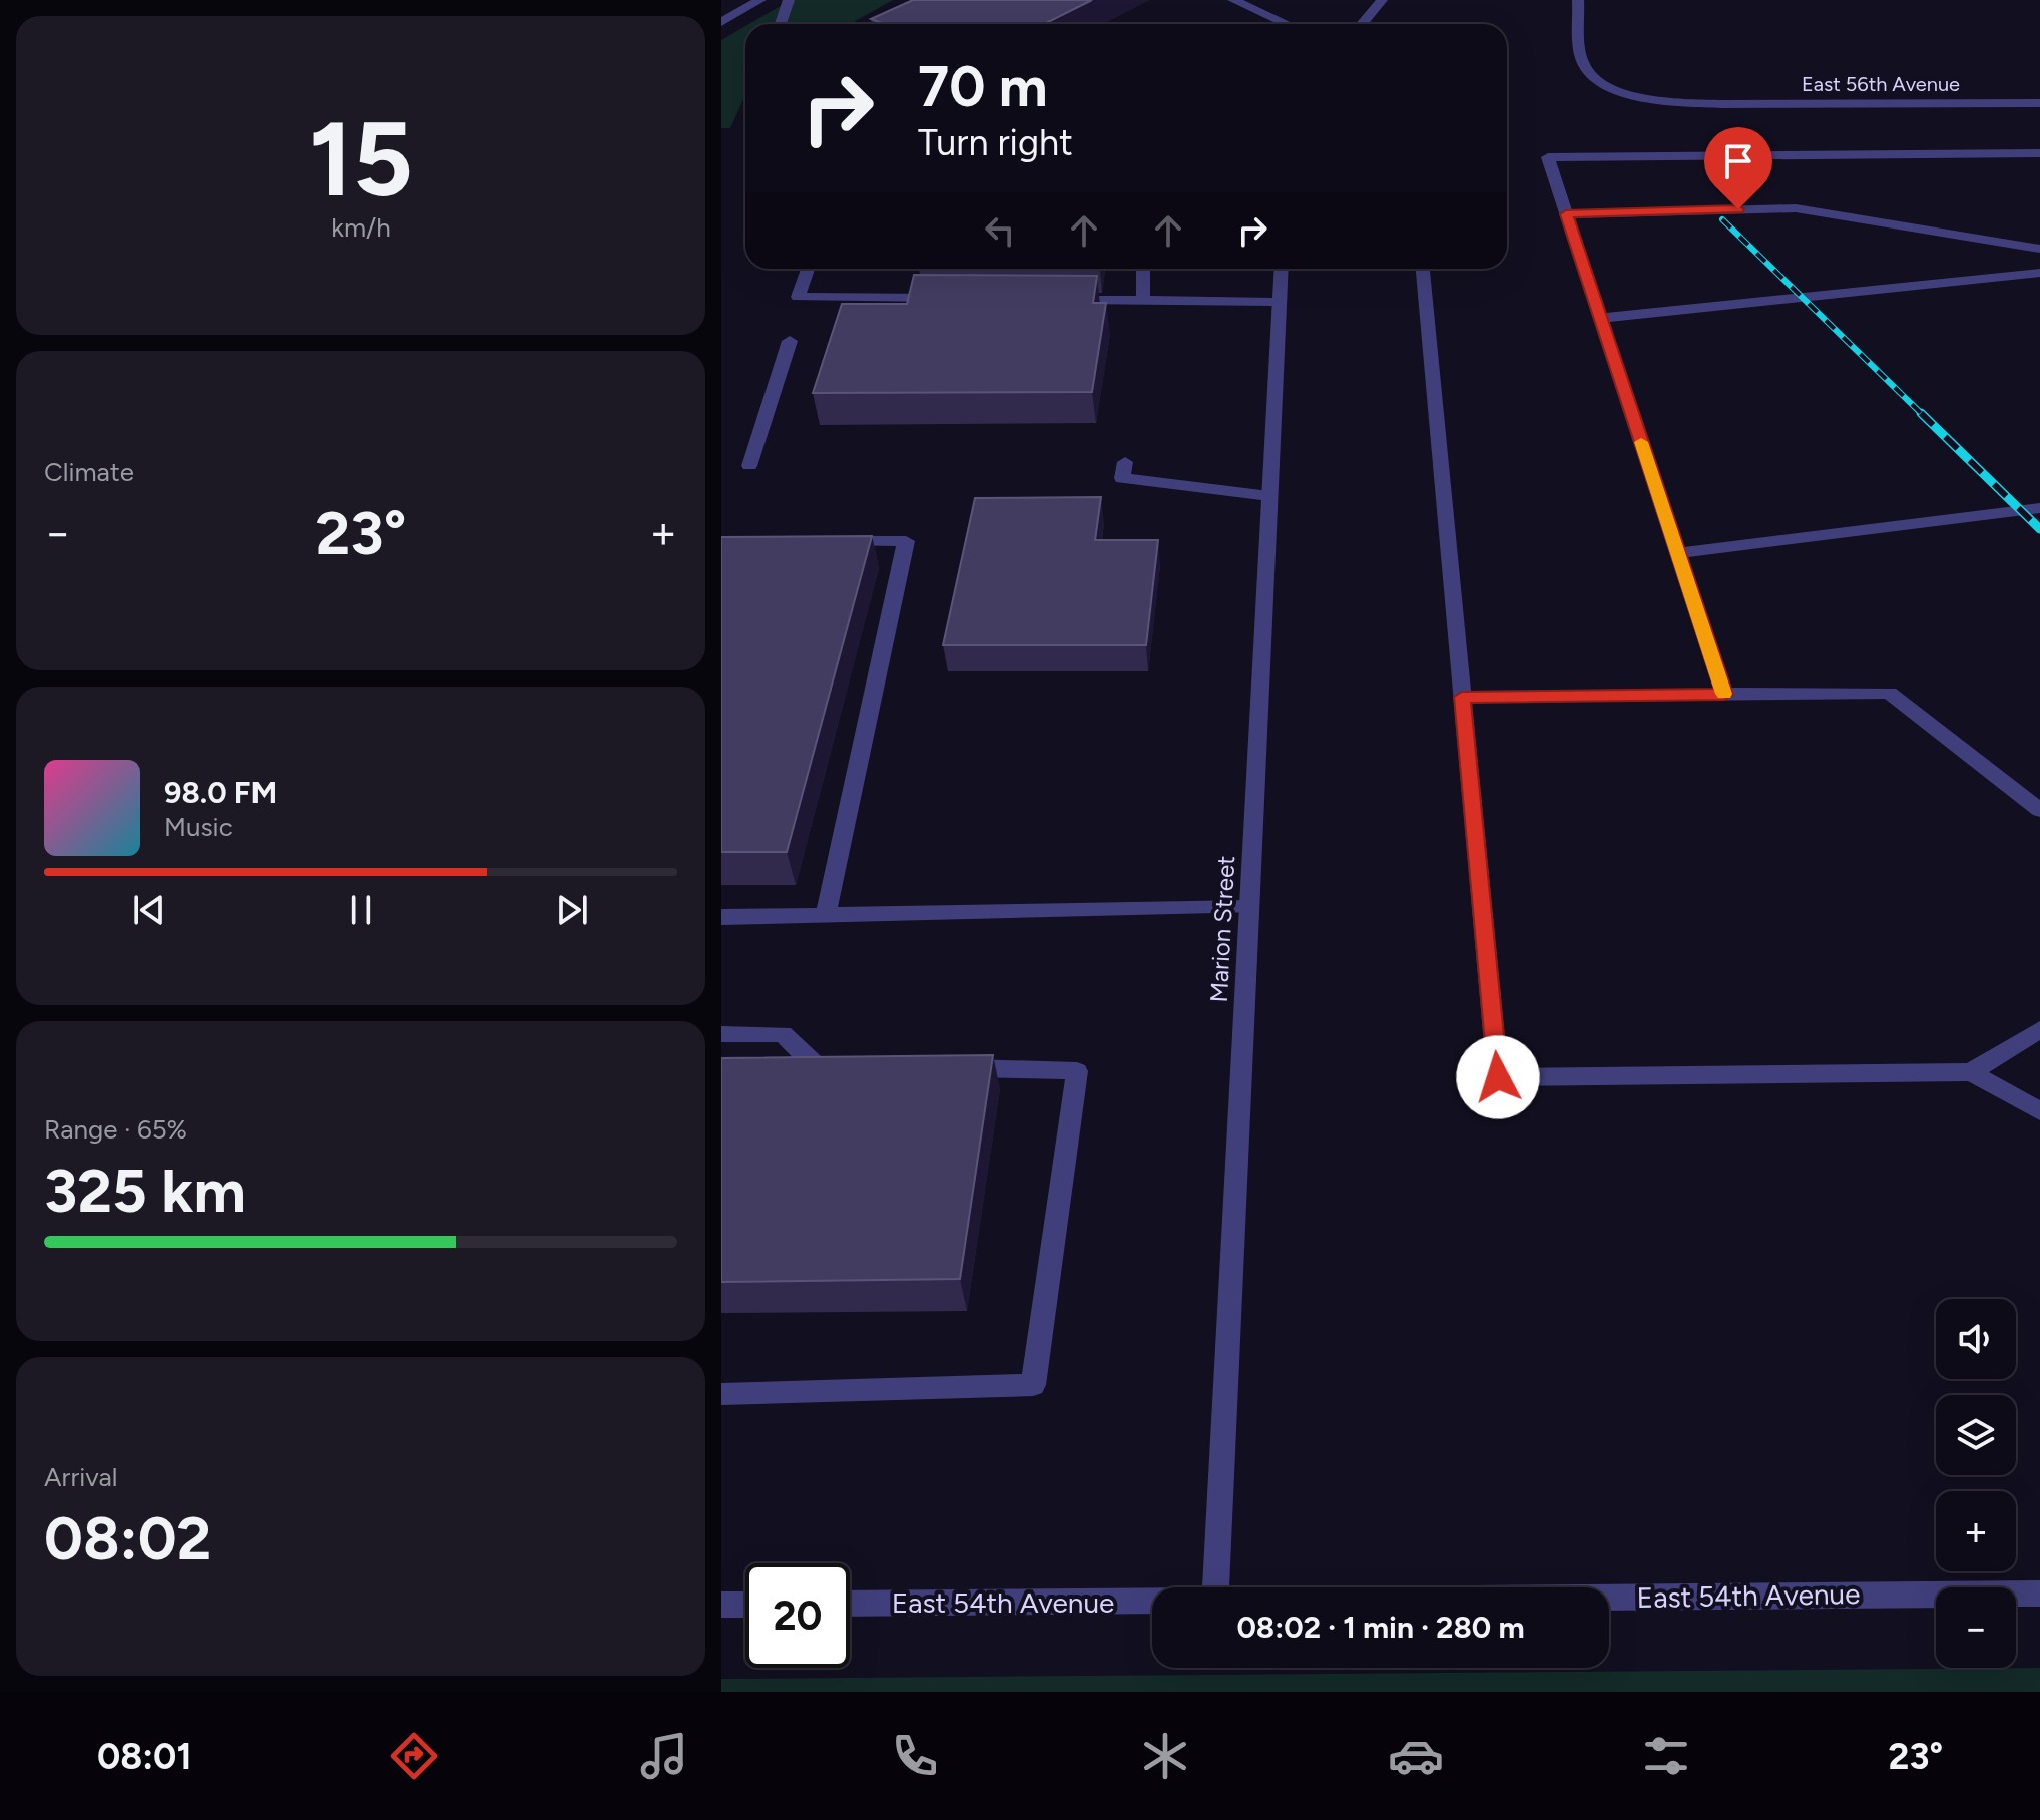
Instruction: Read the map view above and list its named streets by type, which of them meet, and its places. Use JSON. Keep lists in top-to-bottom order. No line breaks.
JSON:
{"streets":{"street":["East 56th Avenue","Marion Street","East 54th Avenue"]},"page":{"tile":[["15","km/h"],"Climate",["Range · 65%","325 km"],["Arrival","08:02"]],"turn":["70 m","Turn right"],"heat":["−","23°","+"],"song":["98.0 FM","Music"],"map_buttons":["+","−"],"limit":"20","trip":"08:02 · 1 min · 280 m","tabs":["08:01","23°"]}}
